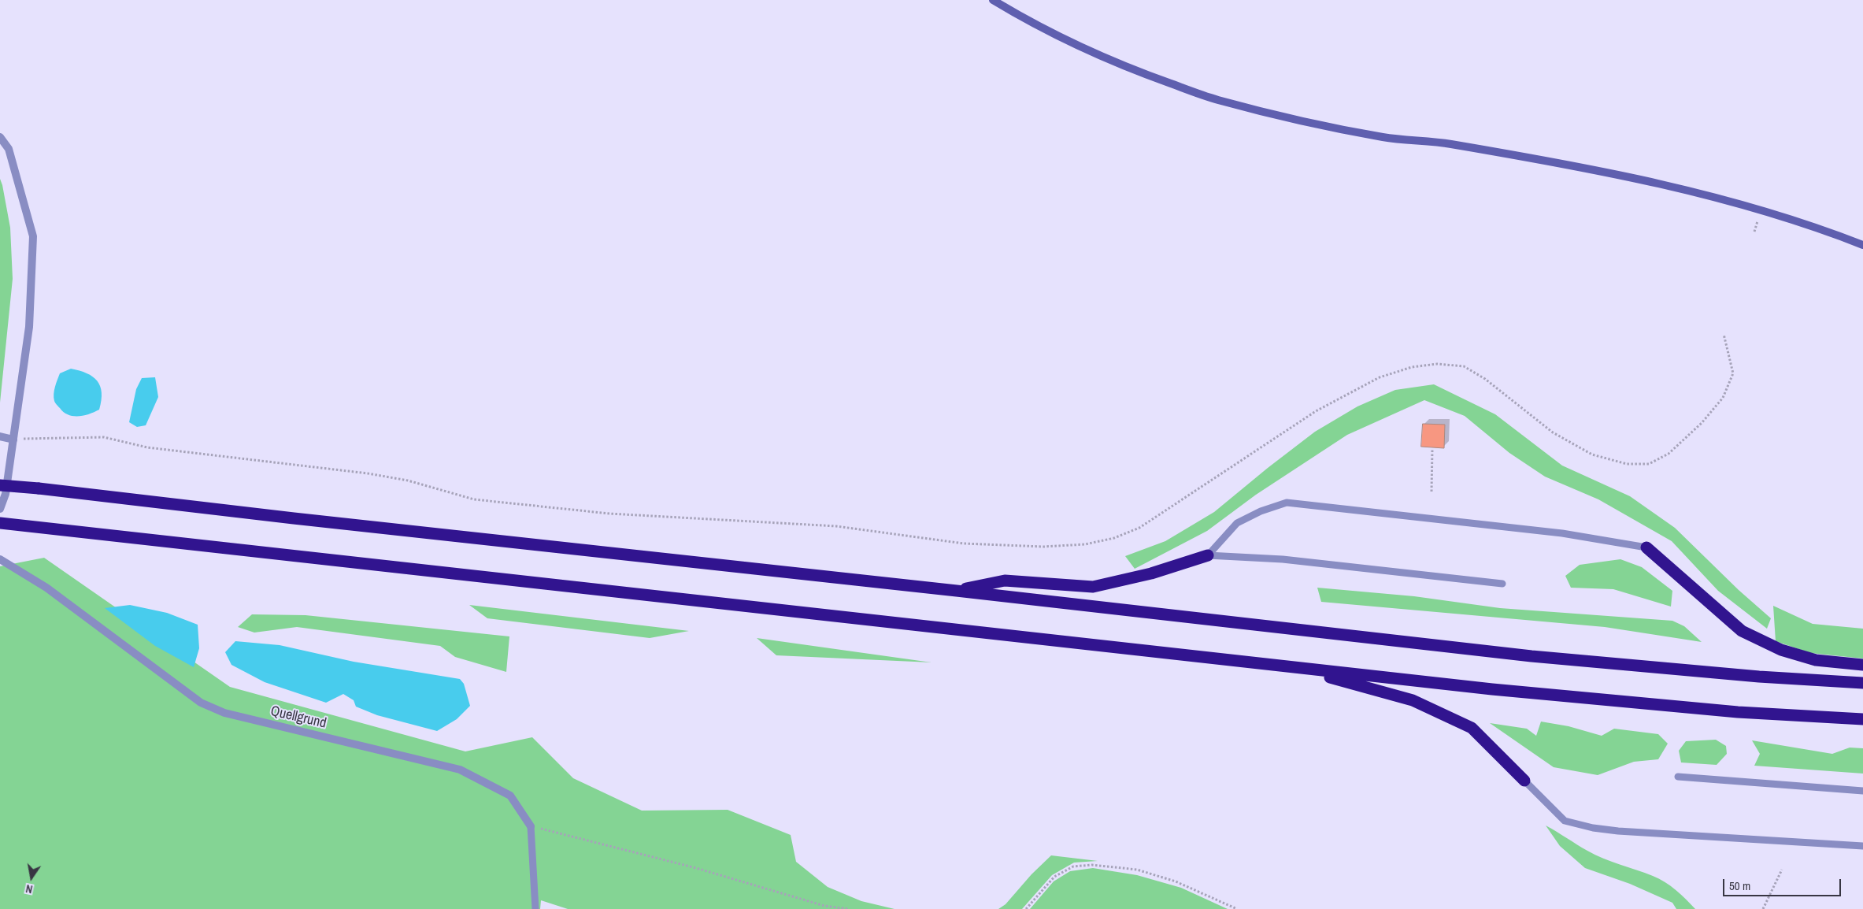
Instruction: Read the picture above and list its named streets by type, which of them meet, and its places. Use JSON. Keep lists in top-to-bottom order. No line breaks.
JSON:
{"streets":{"street":["Quellgrund"]},"scale_bar":"50 m","north":"bottom"}
